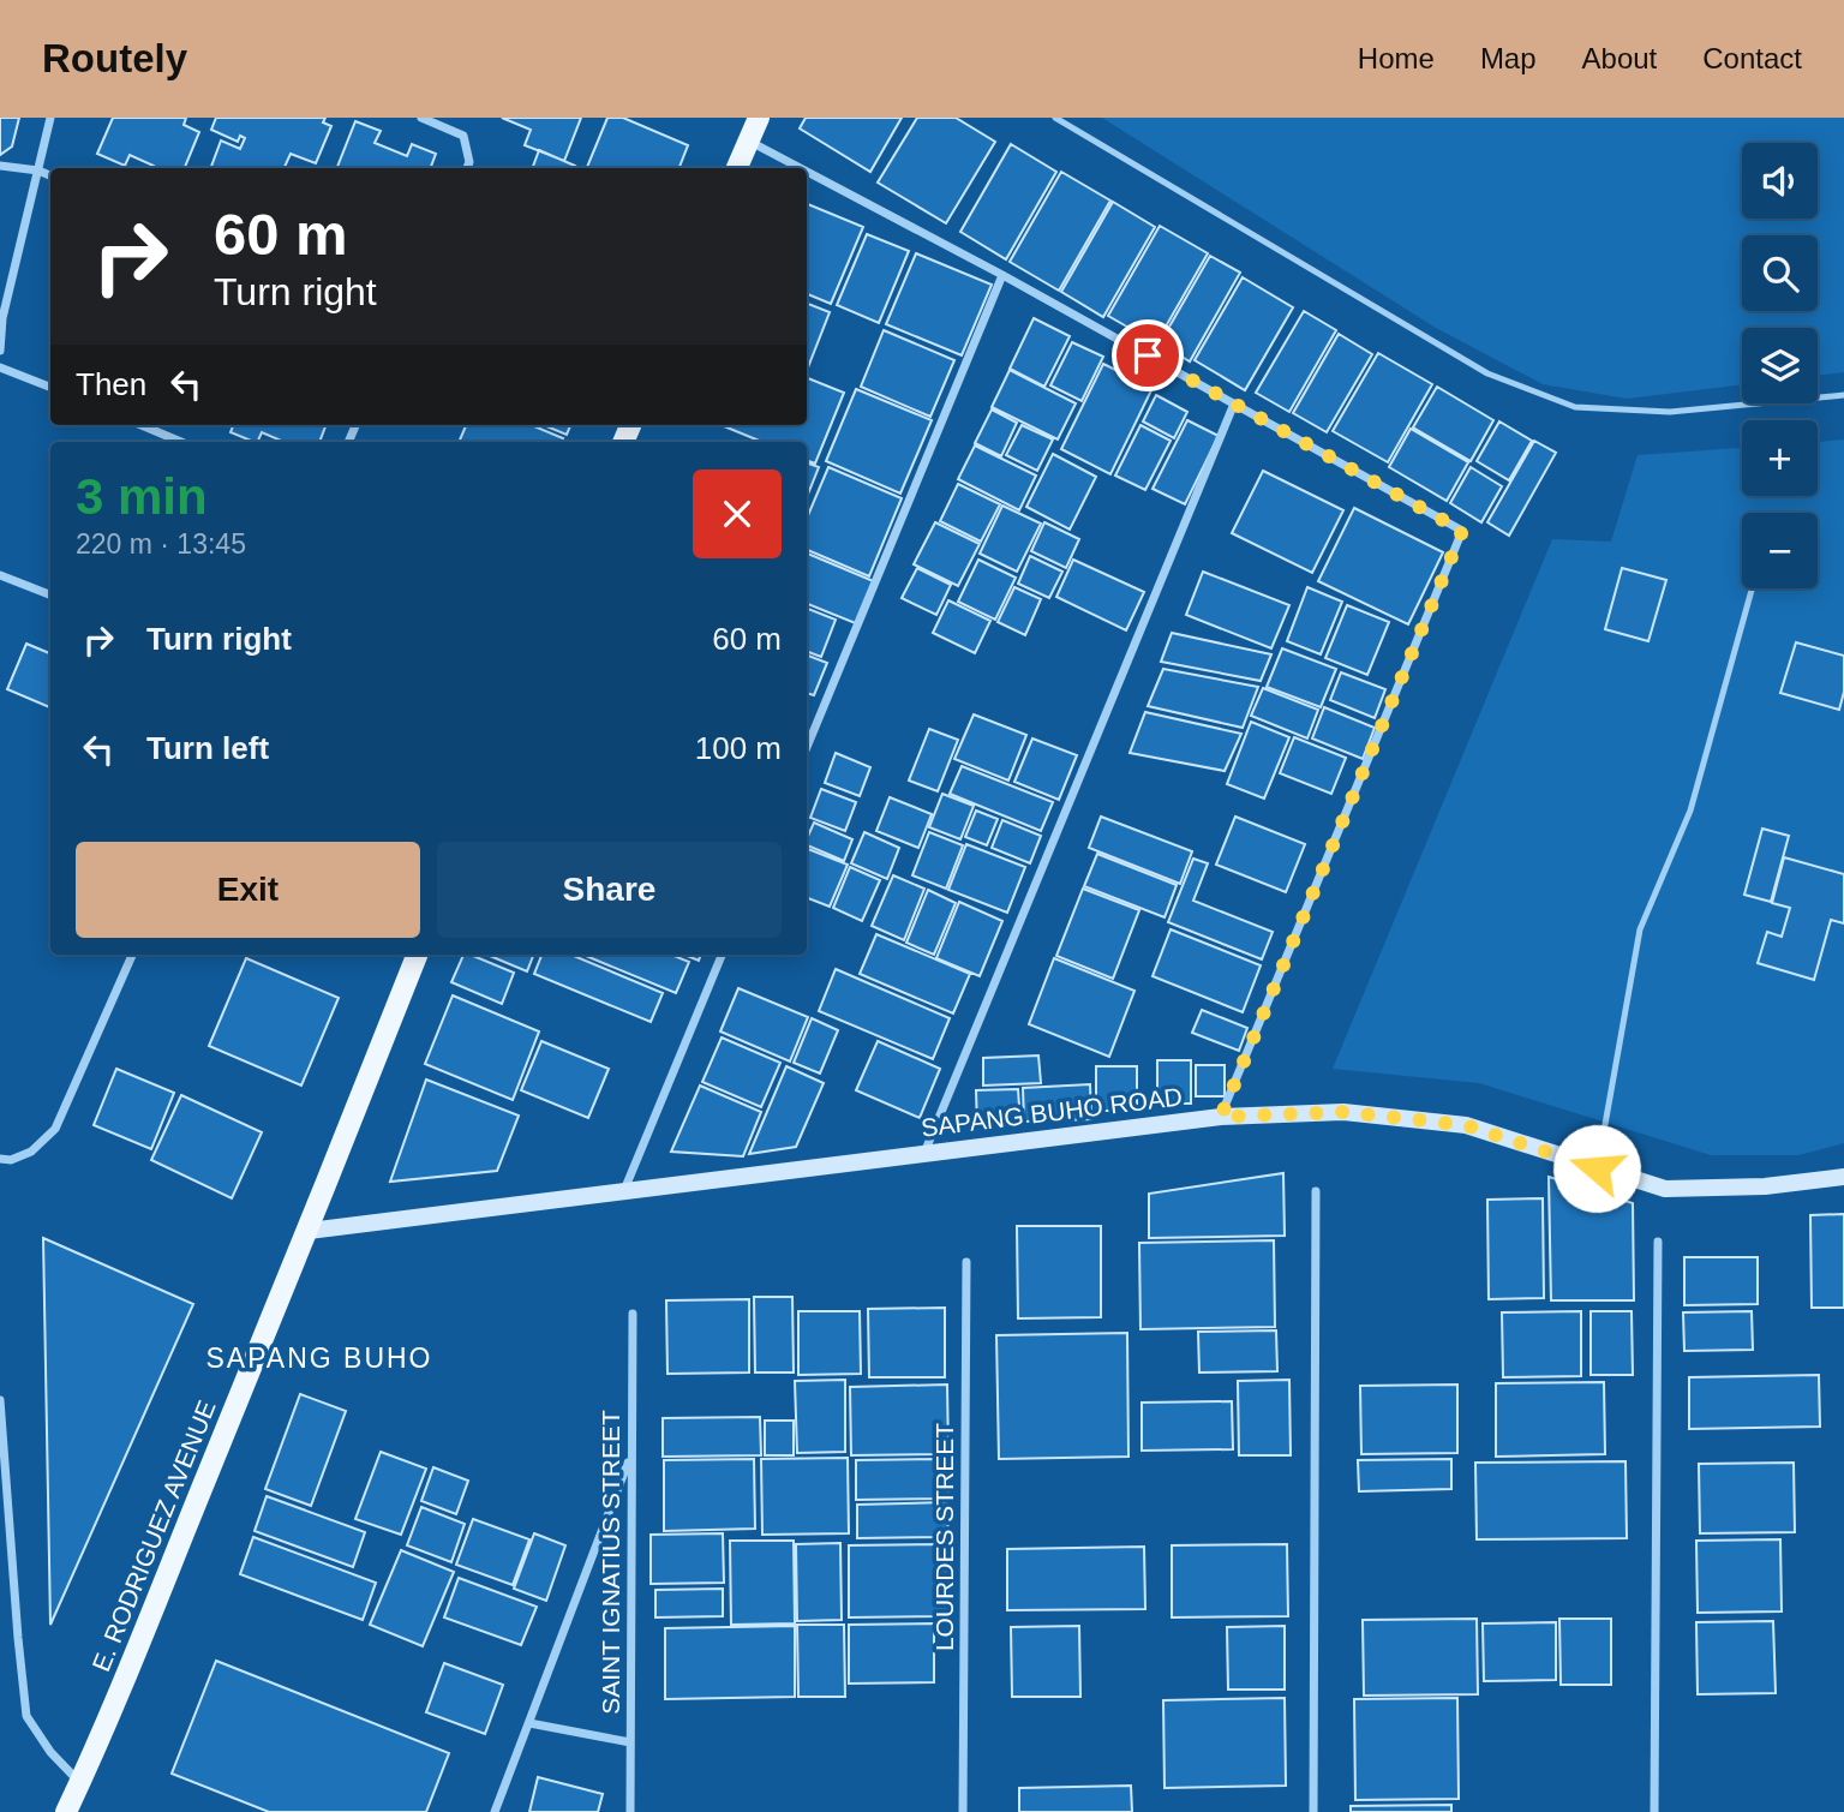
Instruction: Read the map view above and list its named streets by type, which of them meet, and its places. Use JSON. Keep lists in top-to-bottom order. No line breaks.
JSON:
{"streets":{"main road":["E. RODRIGUEZ AVENUE"],"street":["SAPANG BUHO ROAD","LOURDES STREET","SAINT IGNATIUS STREET"]},"crossings":[["SAPANG BUHO ROAD","E. RODRIGUEZ AVENUE"]],"districts":["SAPANG BUHO"],"page":{"header":"Routely","nav":["Home","Map","About","Contact"],"map_buttons":["+","−"],"turn":["60 m","Turn right"],"then":"Then","heading":["3 min","220 m · 13:45"],"list":[{"name":"Turn right","value":"60 m"},{"name":"Turn left","value":"100 m"}],"buttons":["Exit","Share"]}}
